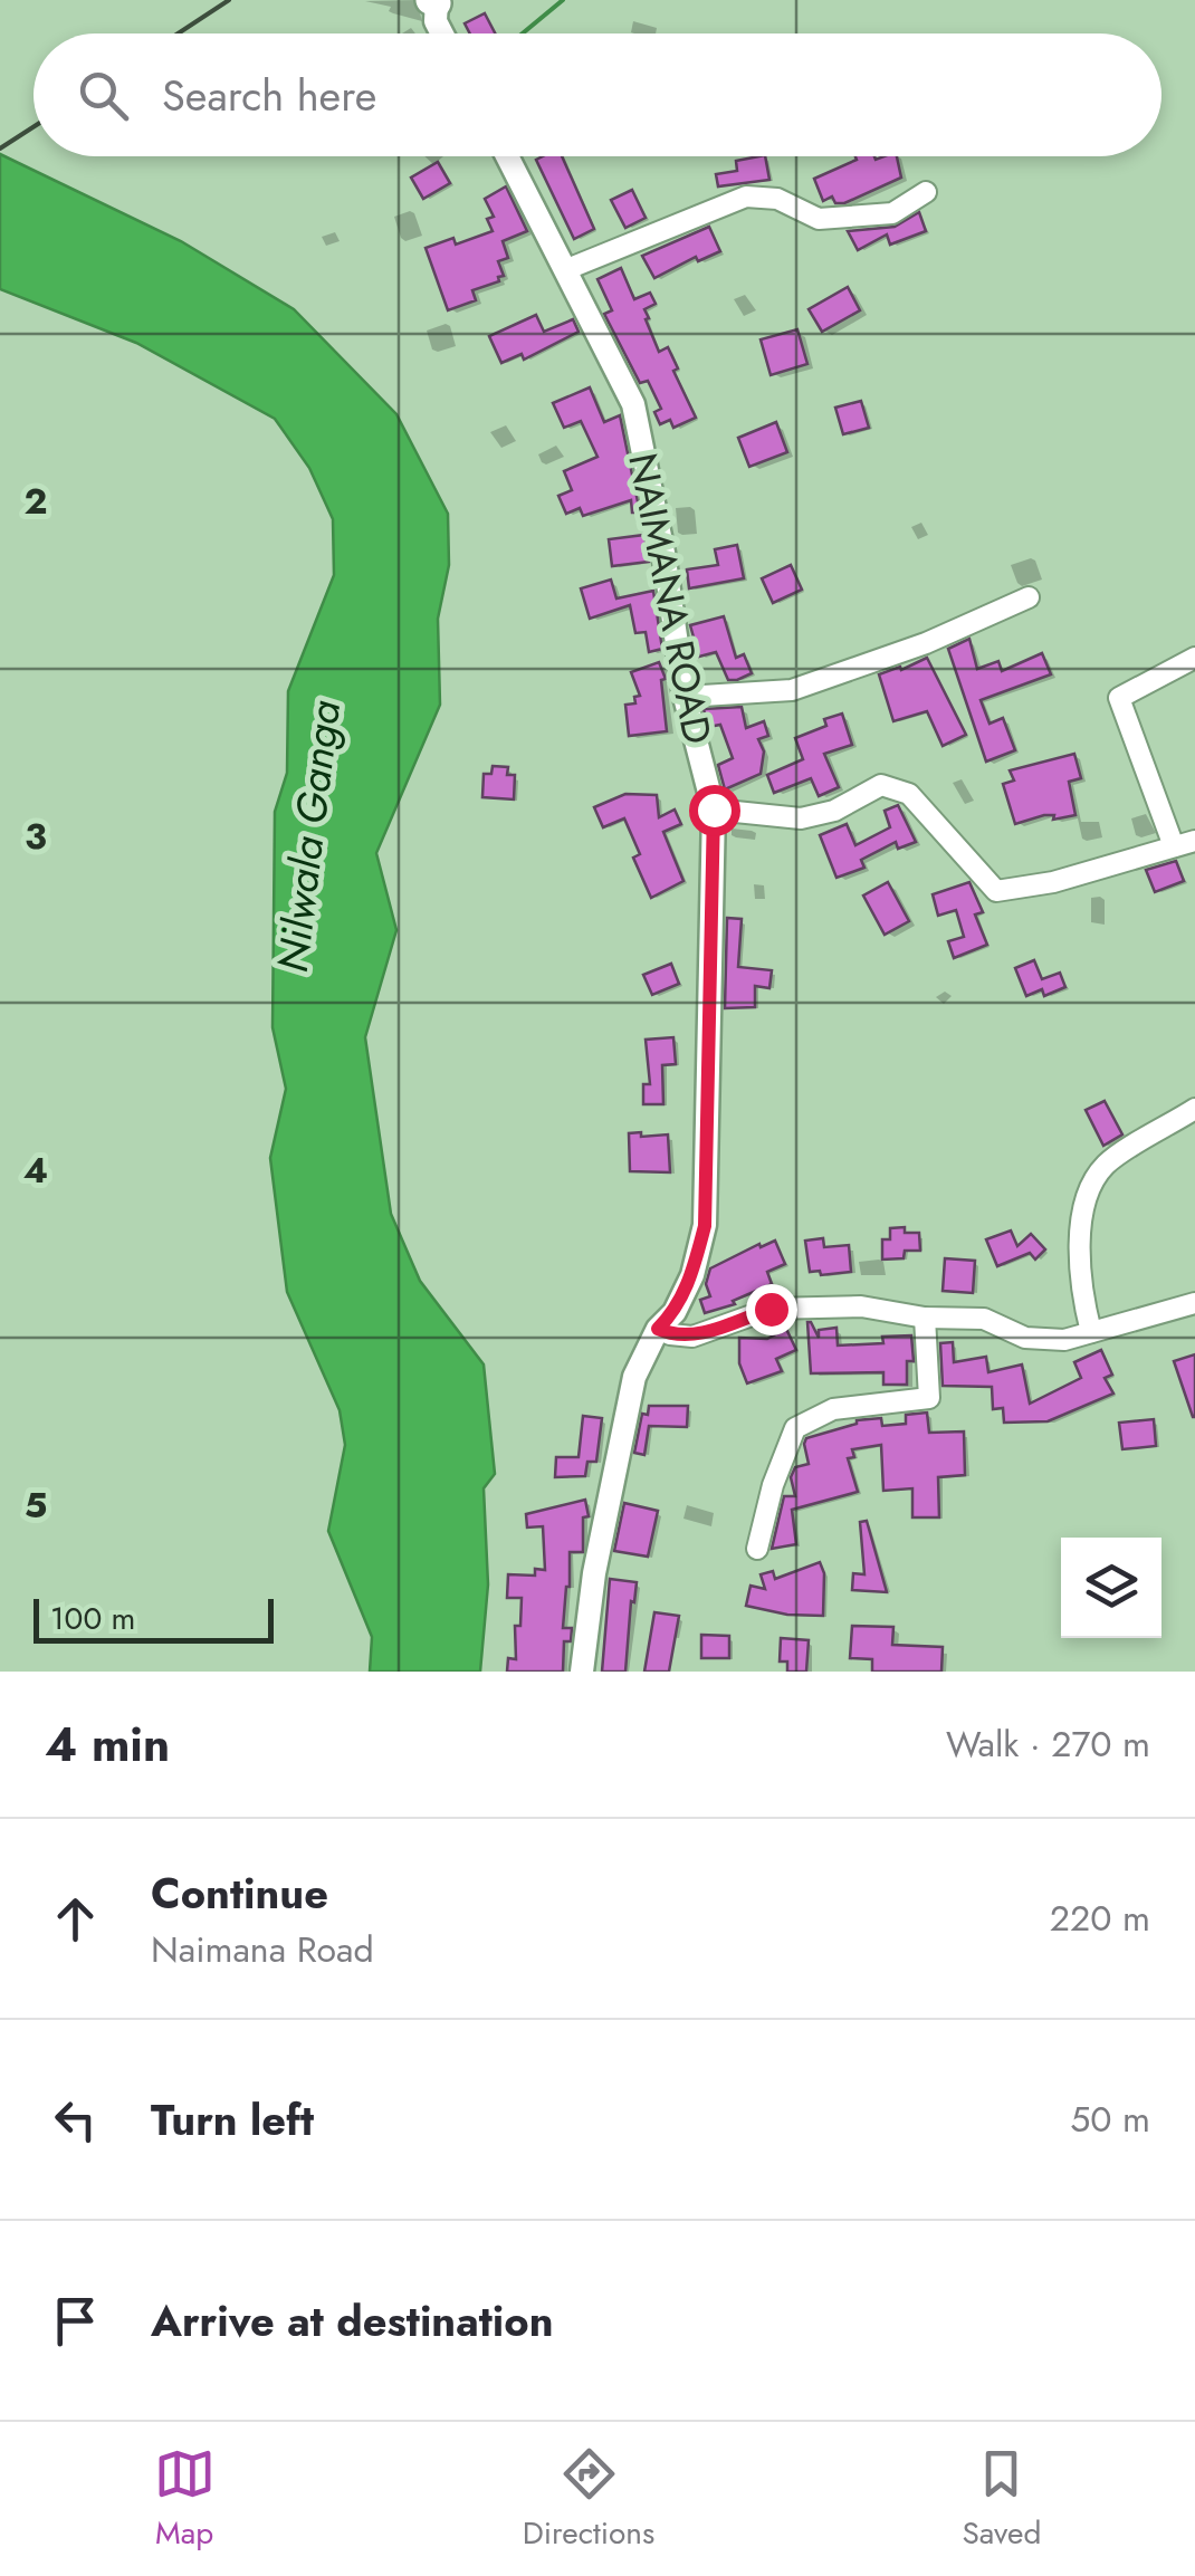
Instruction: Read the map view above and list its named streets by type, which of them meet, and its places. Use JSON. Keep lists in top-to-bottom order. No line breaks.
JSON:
{"streets":{"street":["NAIMANA ROAD"]},"water":["Nilwala Ganga"],"scale_bar":"100 m","page":{"search":"Search here","scale":"100 m","heading":["4 min","Walk · 270 m"],"list":[["Continue","Naimana Road","220 m"],["Turn left","50 m"],"Arrive at destination"],"nav":["Map","Directions","Saved"]},"grid":{"rows":["2","3","4","5"]}}
